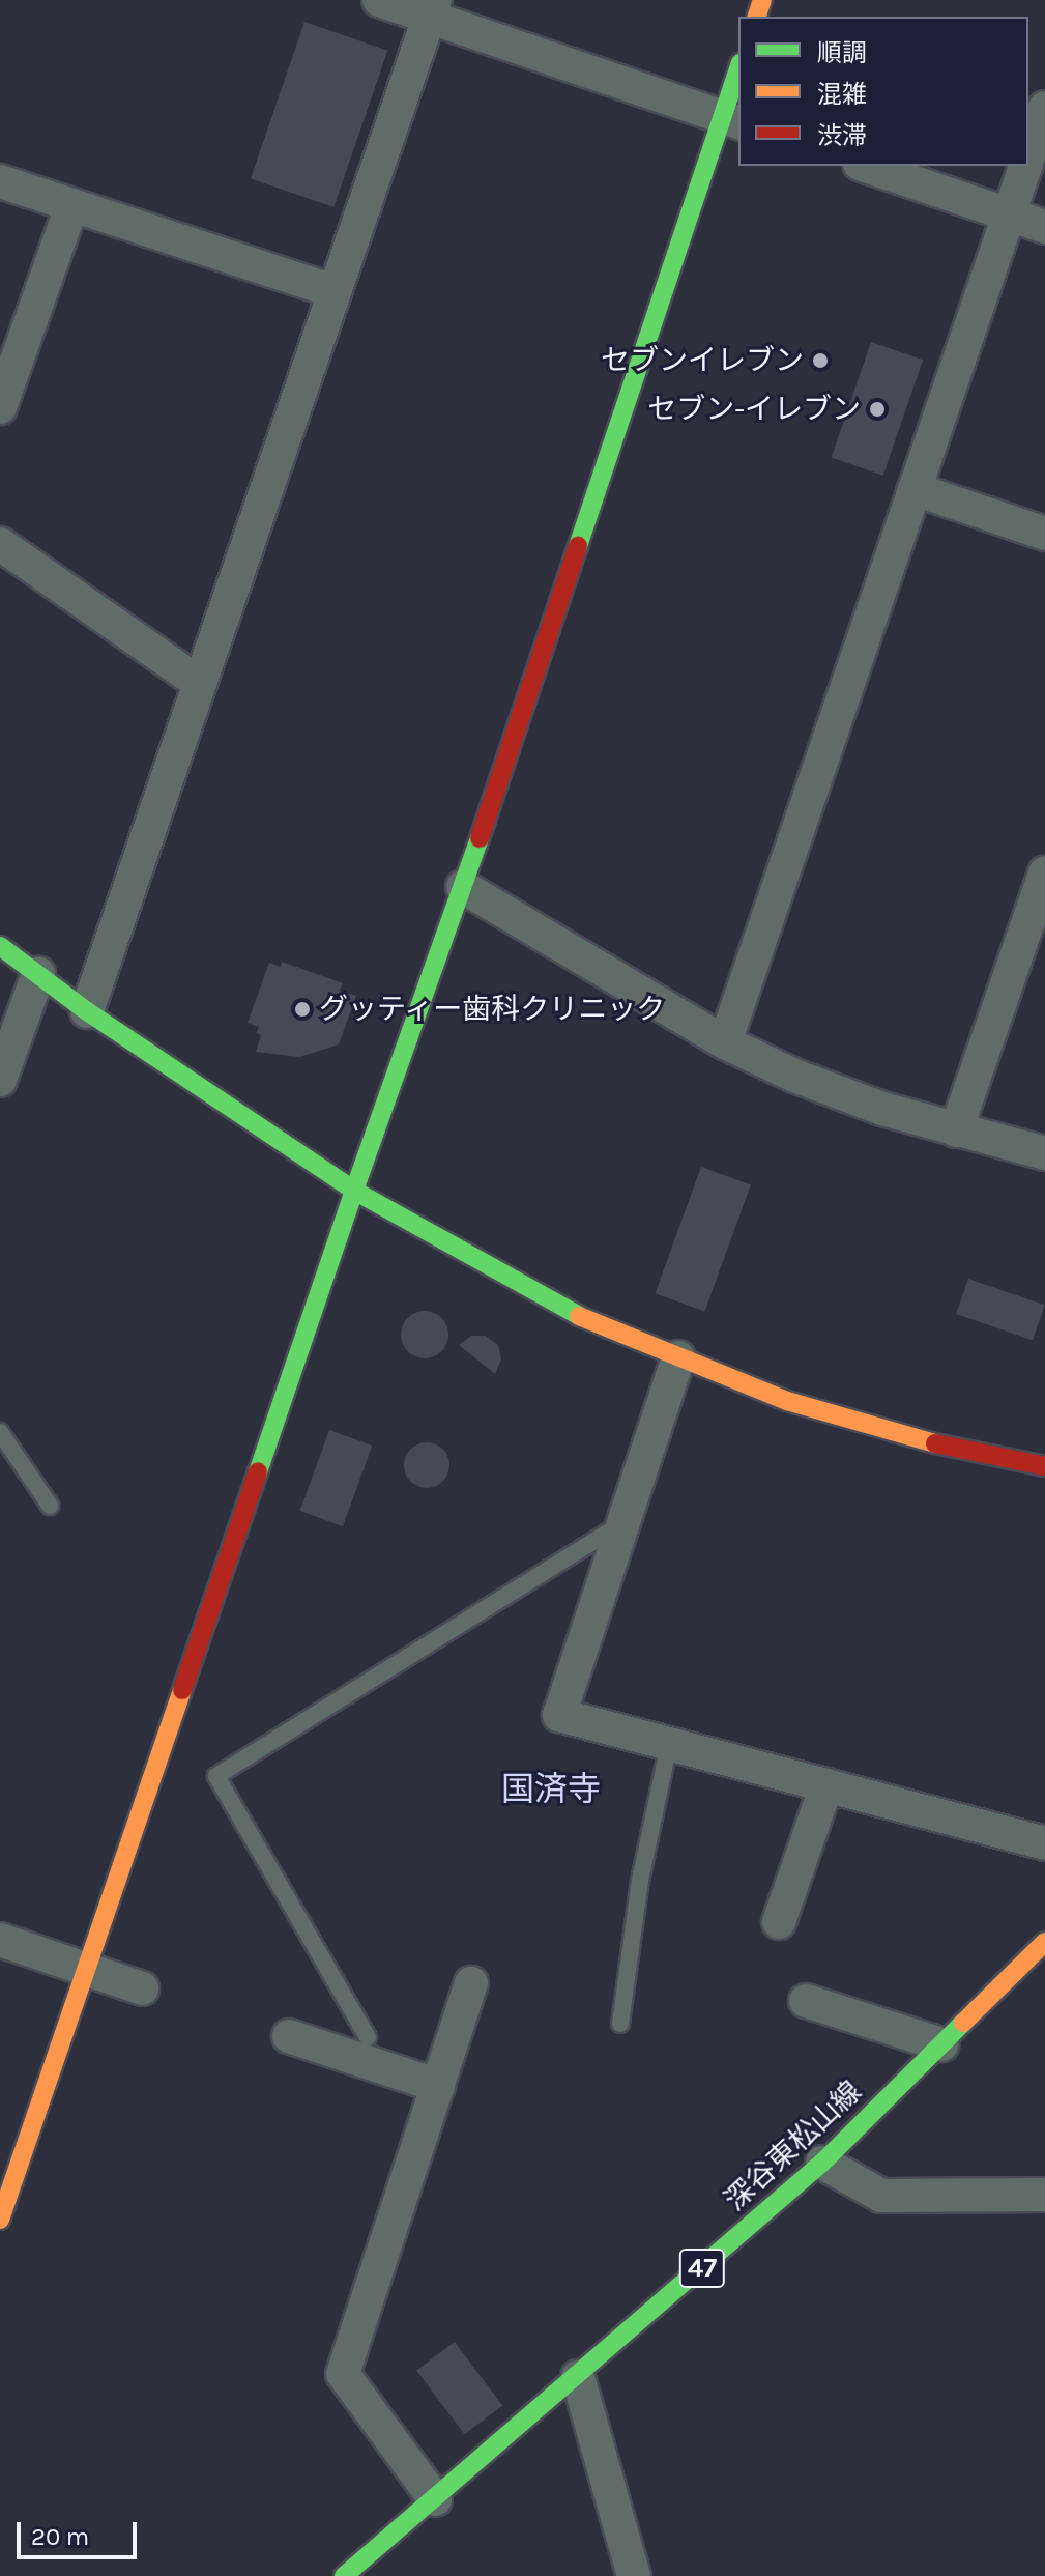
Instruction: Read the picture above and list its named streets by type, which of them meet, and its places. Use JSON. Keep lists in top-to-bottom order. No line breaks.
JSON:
{"streets":{"street":["深谷東松山線","47"]},"districts":["国済寺"],"places":["セブンイレブン","セブン-イレブン","グッティー歯科クリニック"],"legend":["順調","混雑","渋滞"],"scale_bar":"20 m"}
